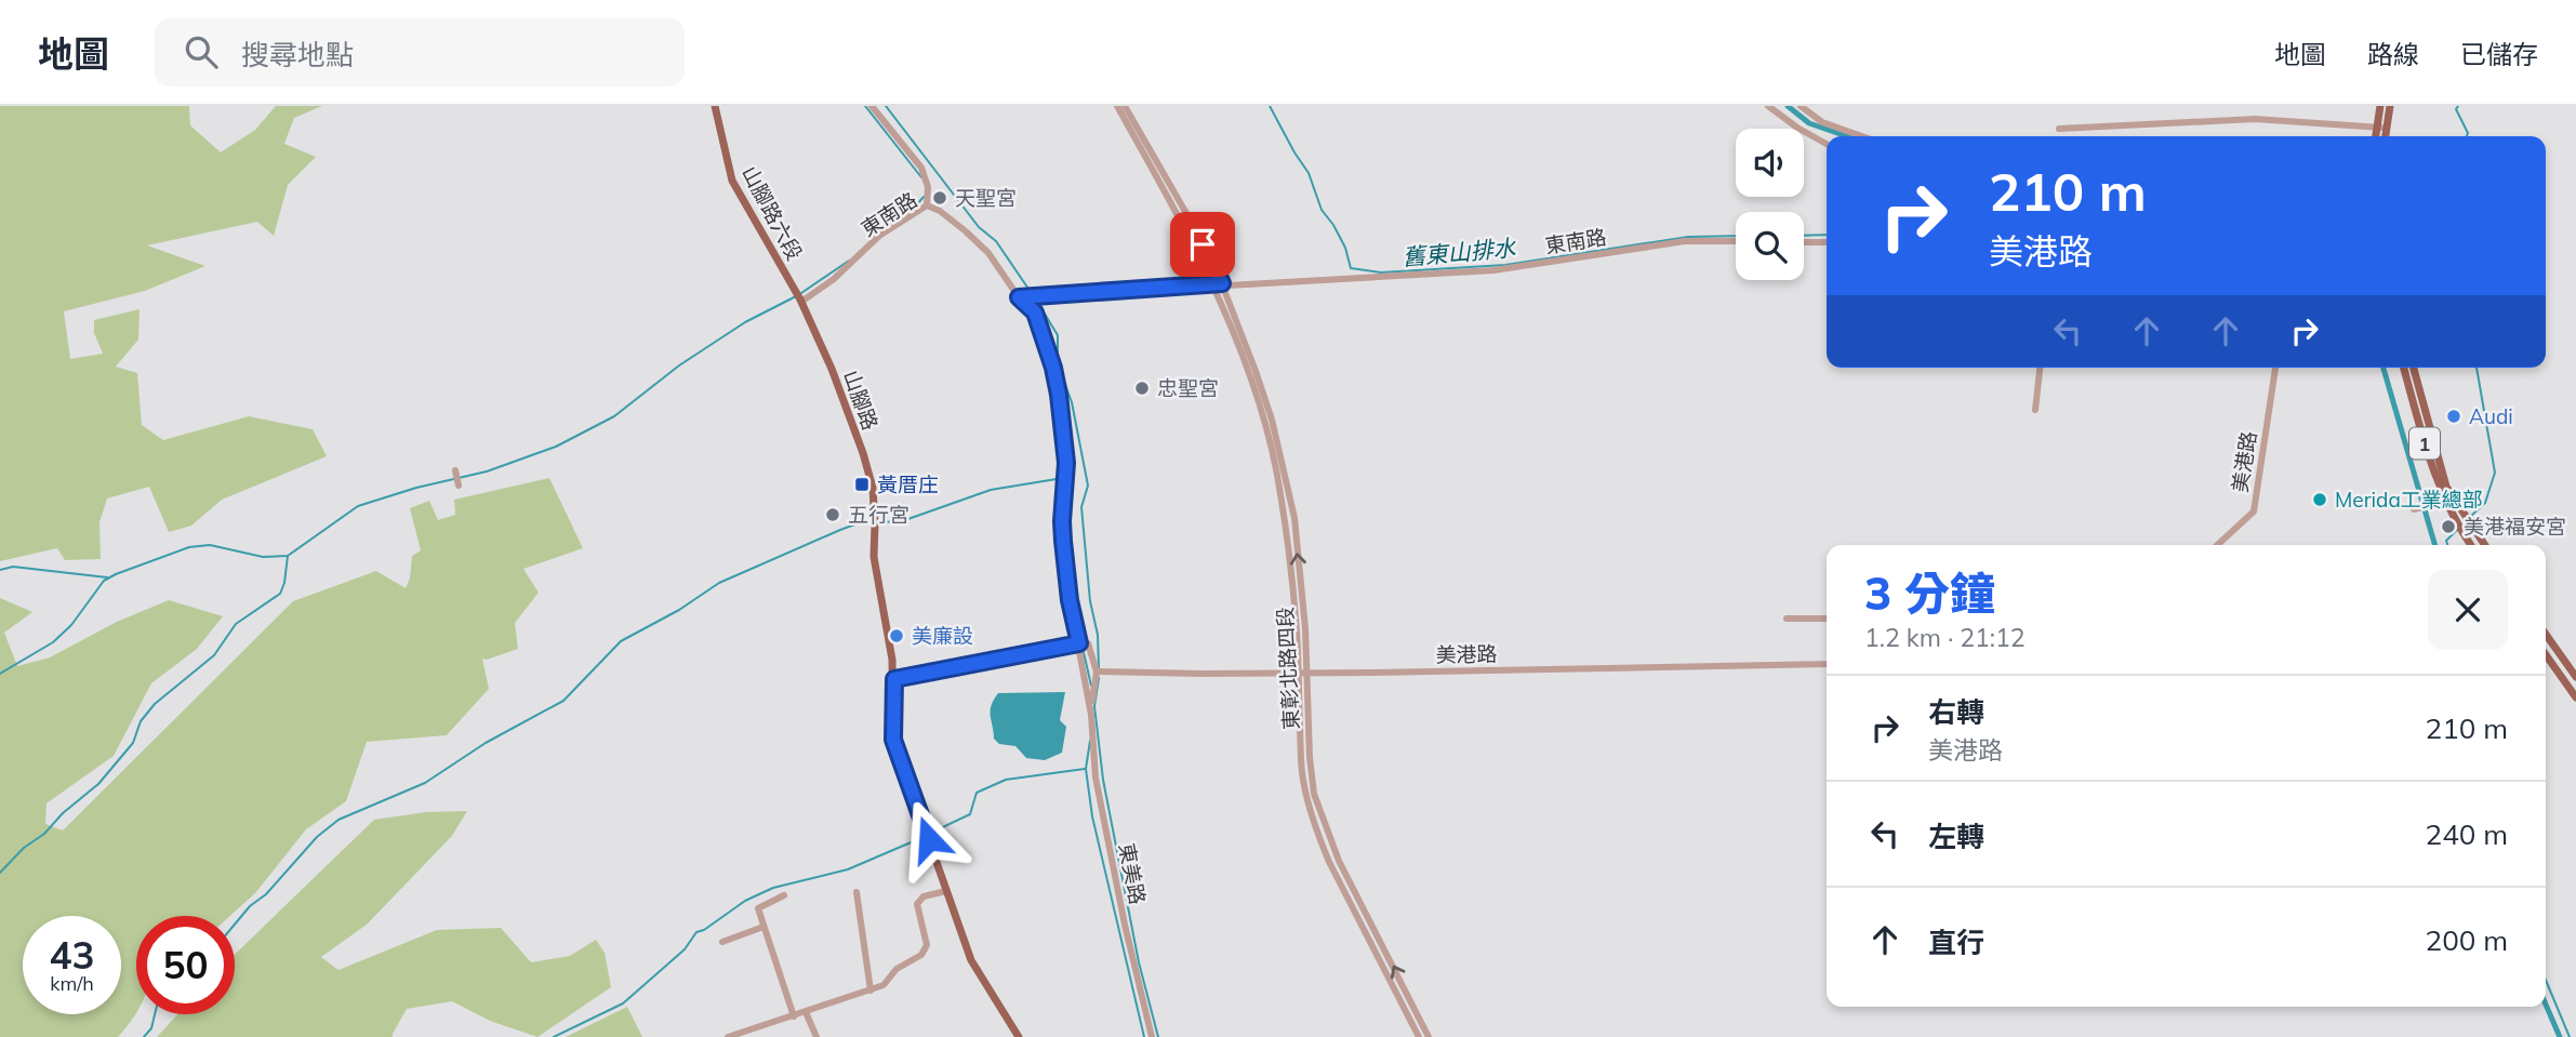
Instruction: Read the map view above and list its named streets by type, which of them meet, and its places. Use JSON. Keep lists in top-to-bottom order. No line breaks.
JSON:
{"streets":{"main road":["山腳路六段","山腳路","1"],"street":["東南路","美港路","東彰北路四段","東美路"]},"crossings":[["山腳路六段","東南路"],["山腳路六段","山腳路"],["東南路","山腳路"],["東南路","東彰北路四段"],["東南路","東美路"],["美港路","東彰北路四段"]],"water":["舊東山排水"],"places":{"other":["天聖宮","忠聖宮","Audi","Merida工業總部","五行宮","美港福安宮","美廉設"],"transit":["黃厝庄"]},"page":{"header":"地圖","search":"搜尋地點","nav":["地圖","路線","已儲存"],"turn":["210 m","美港路"],"heading":["3 分鐘","1.2 km · 21:12"],"list":[{"name":"右轉","note":"美港路","value":"210 m"},{"name":"左轉","value":"240 m"},{"name":"直行","value":"200 m"}],"speed":"43 km/h","limit":"50"}}
